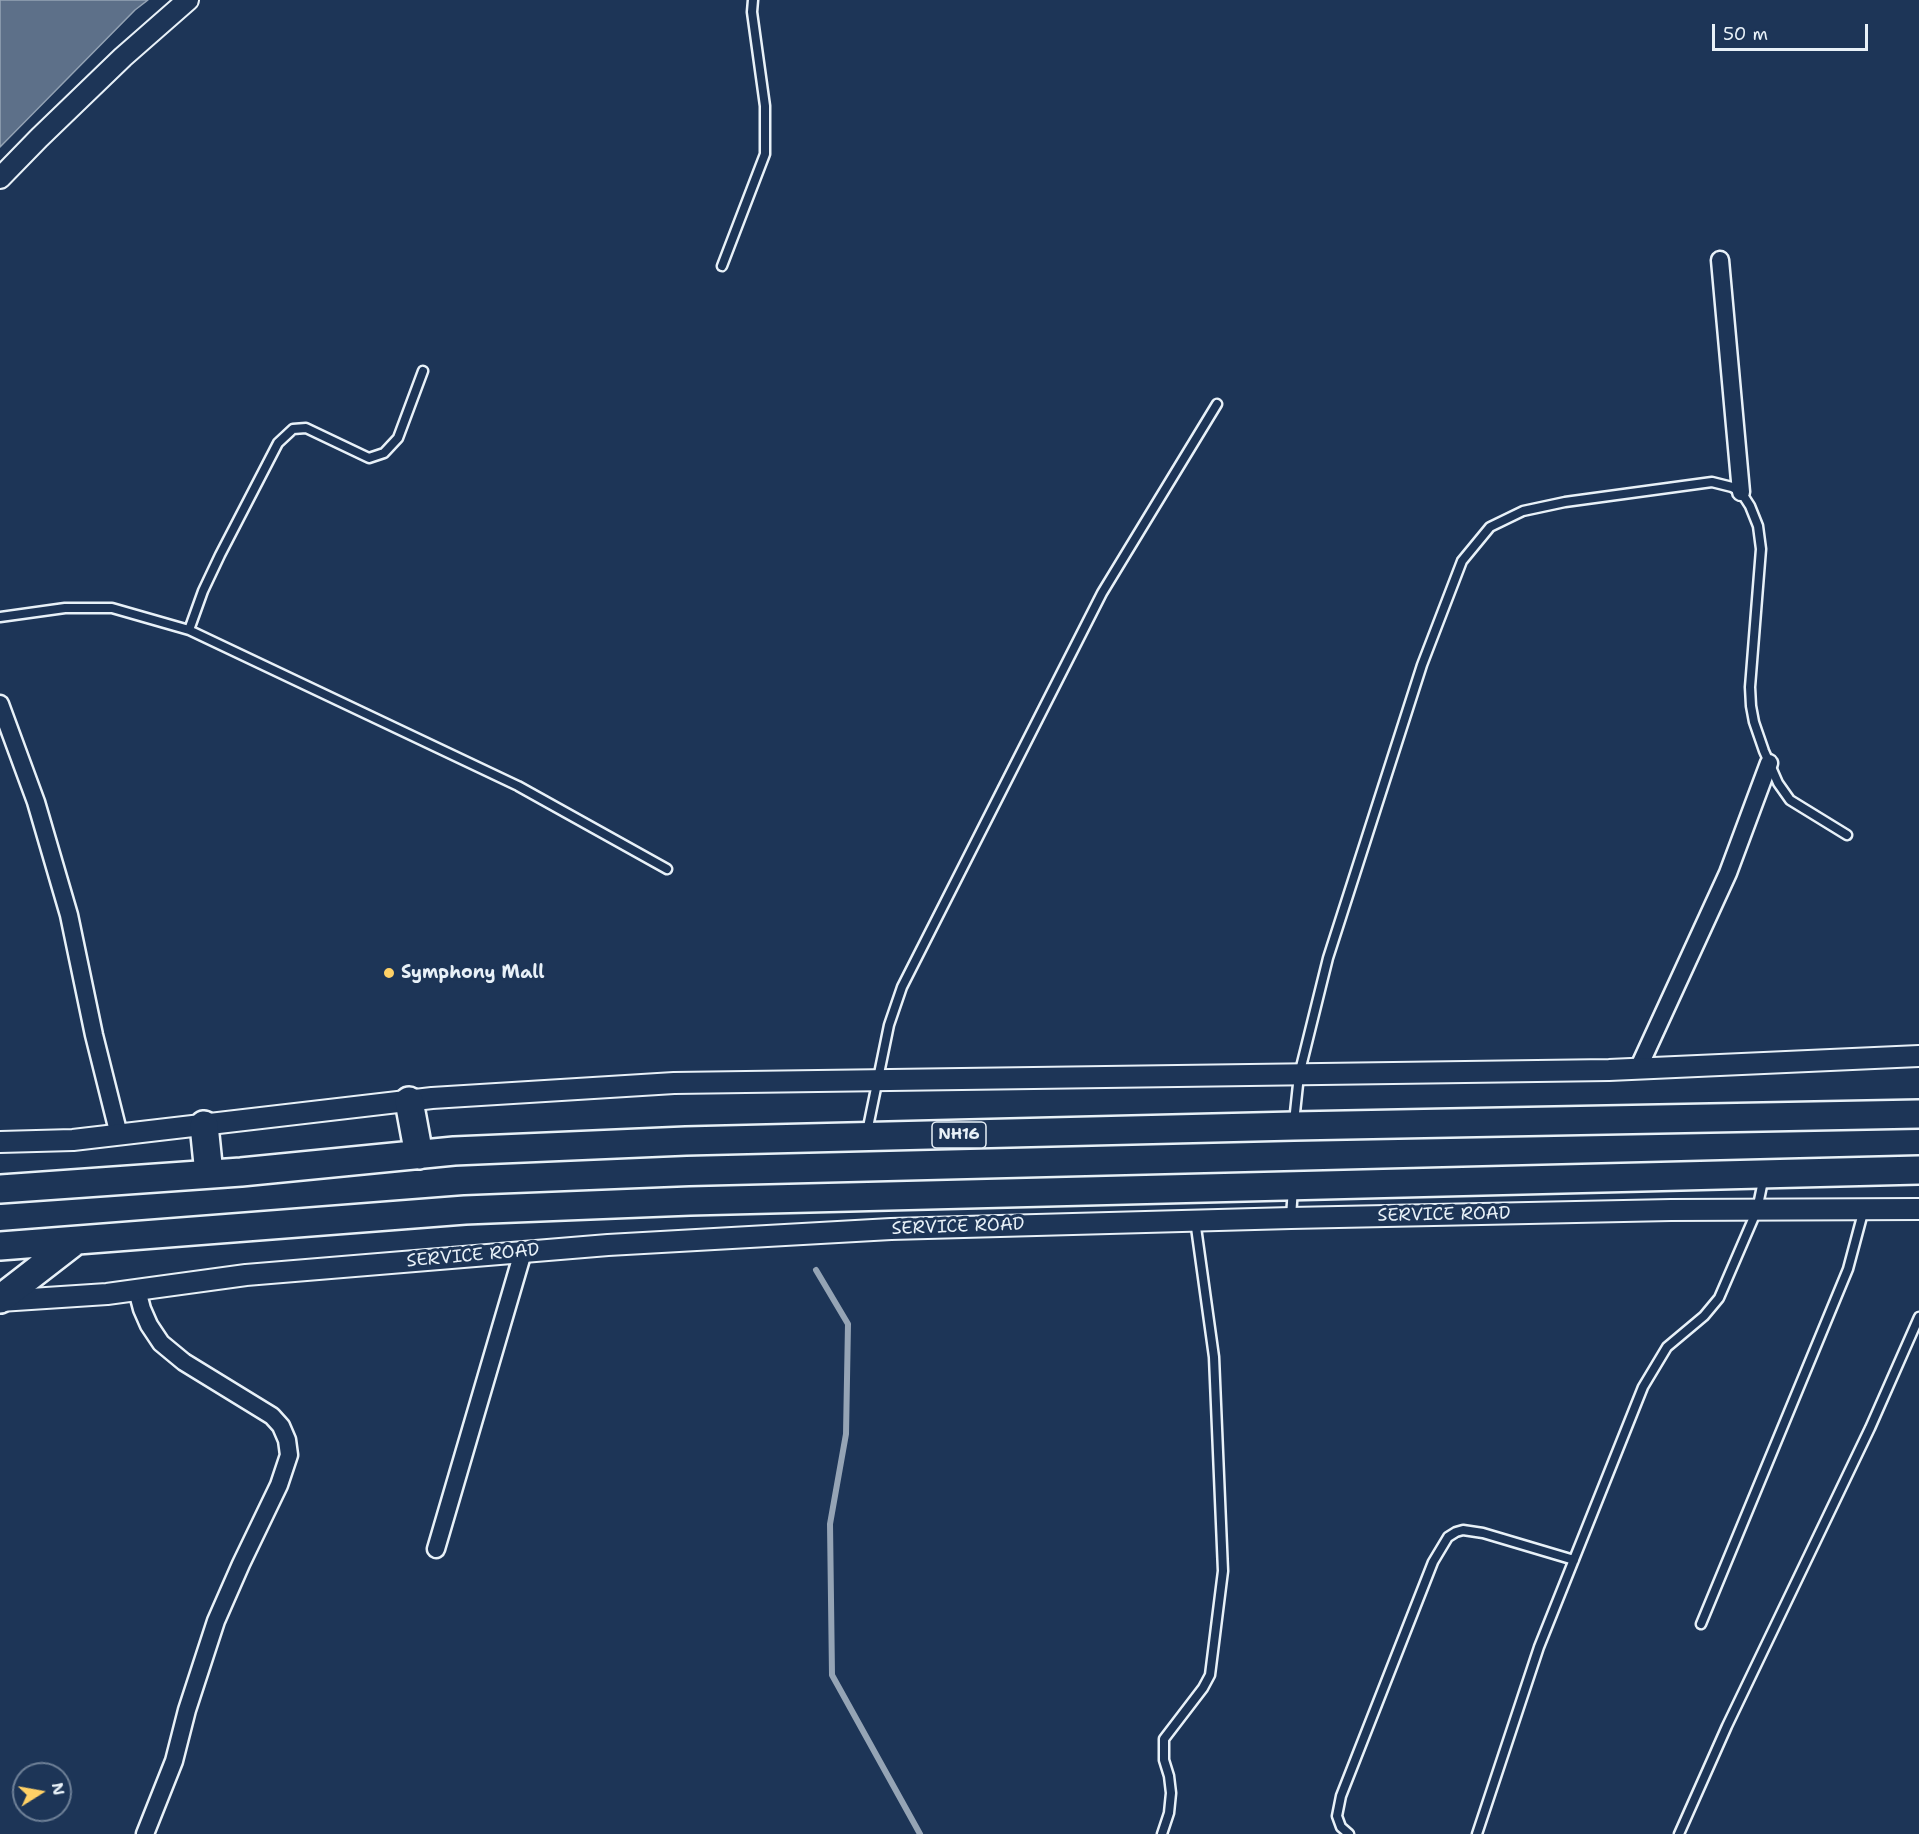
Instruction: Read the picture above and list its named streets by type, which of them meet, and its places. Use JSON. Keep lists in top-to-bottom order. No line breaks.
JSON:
{"streets":{"highway":["NH16"],"street":["SERVICE ROAD"]},"places":["Symphony Mall"],"scale_bar":"50 m","north":"right"}
